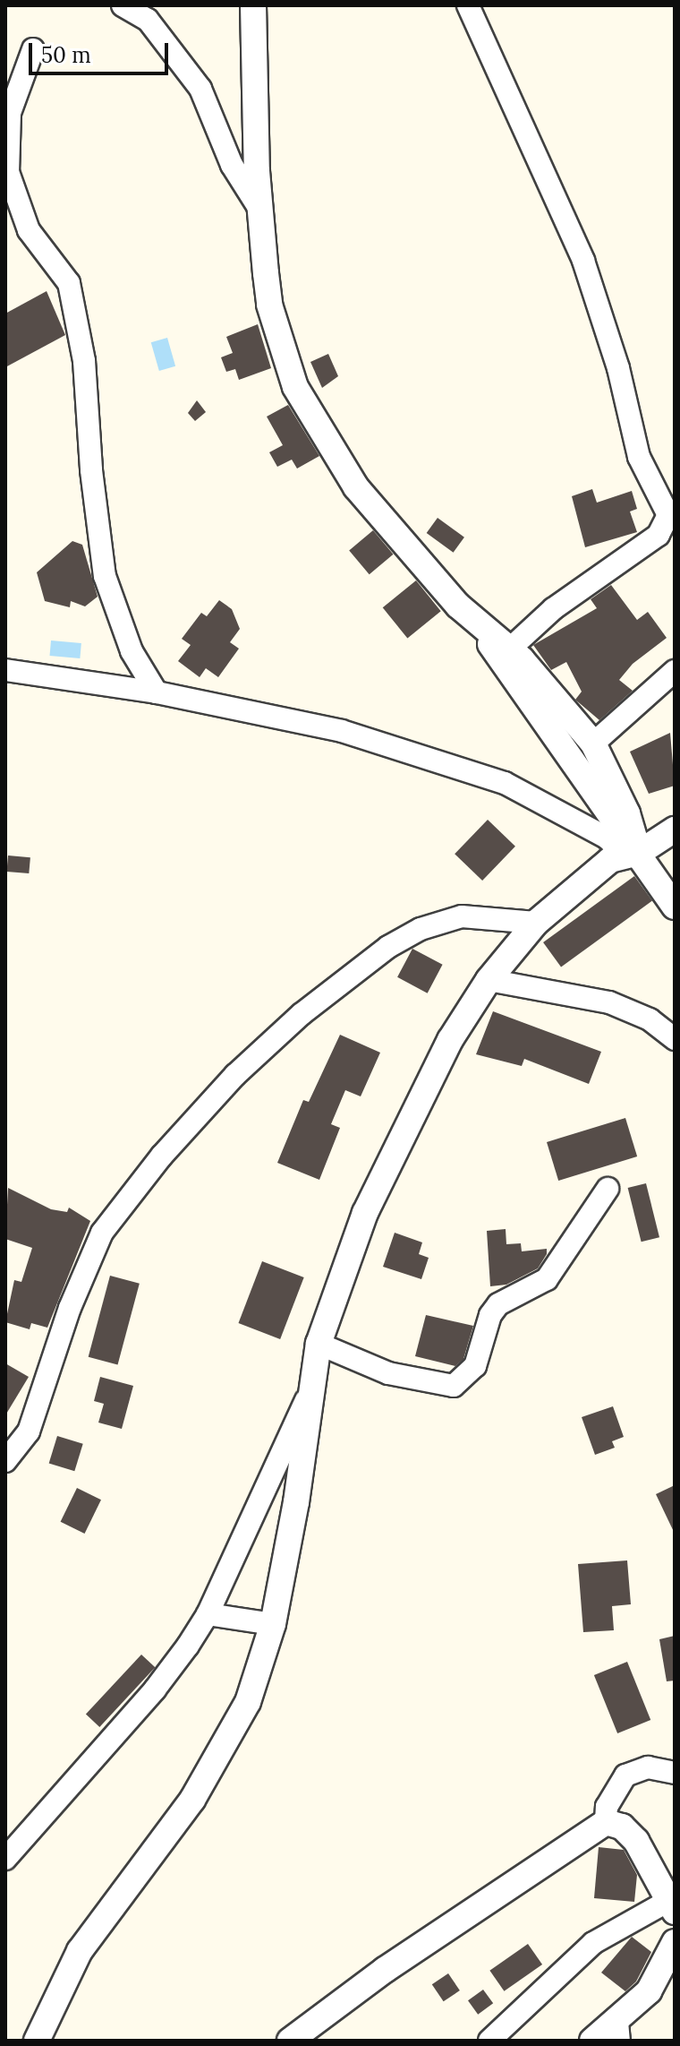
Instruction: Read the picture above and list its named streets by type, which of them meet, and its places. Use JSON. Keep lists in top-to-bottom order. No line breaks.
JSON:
{"scale_bar":"50 m"}
